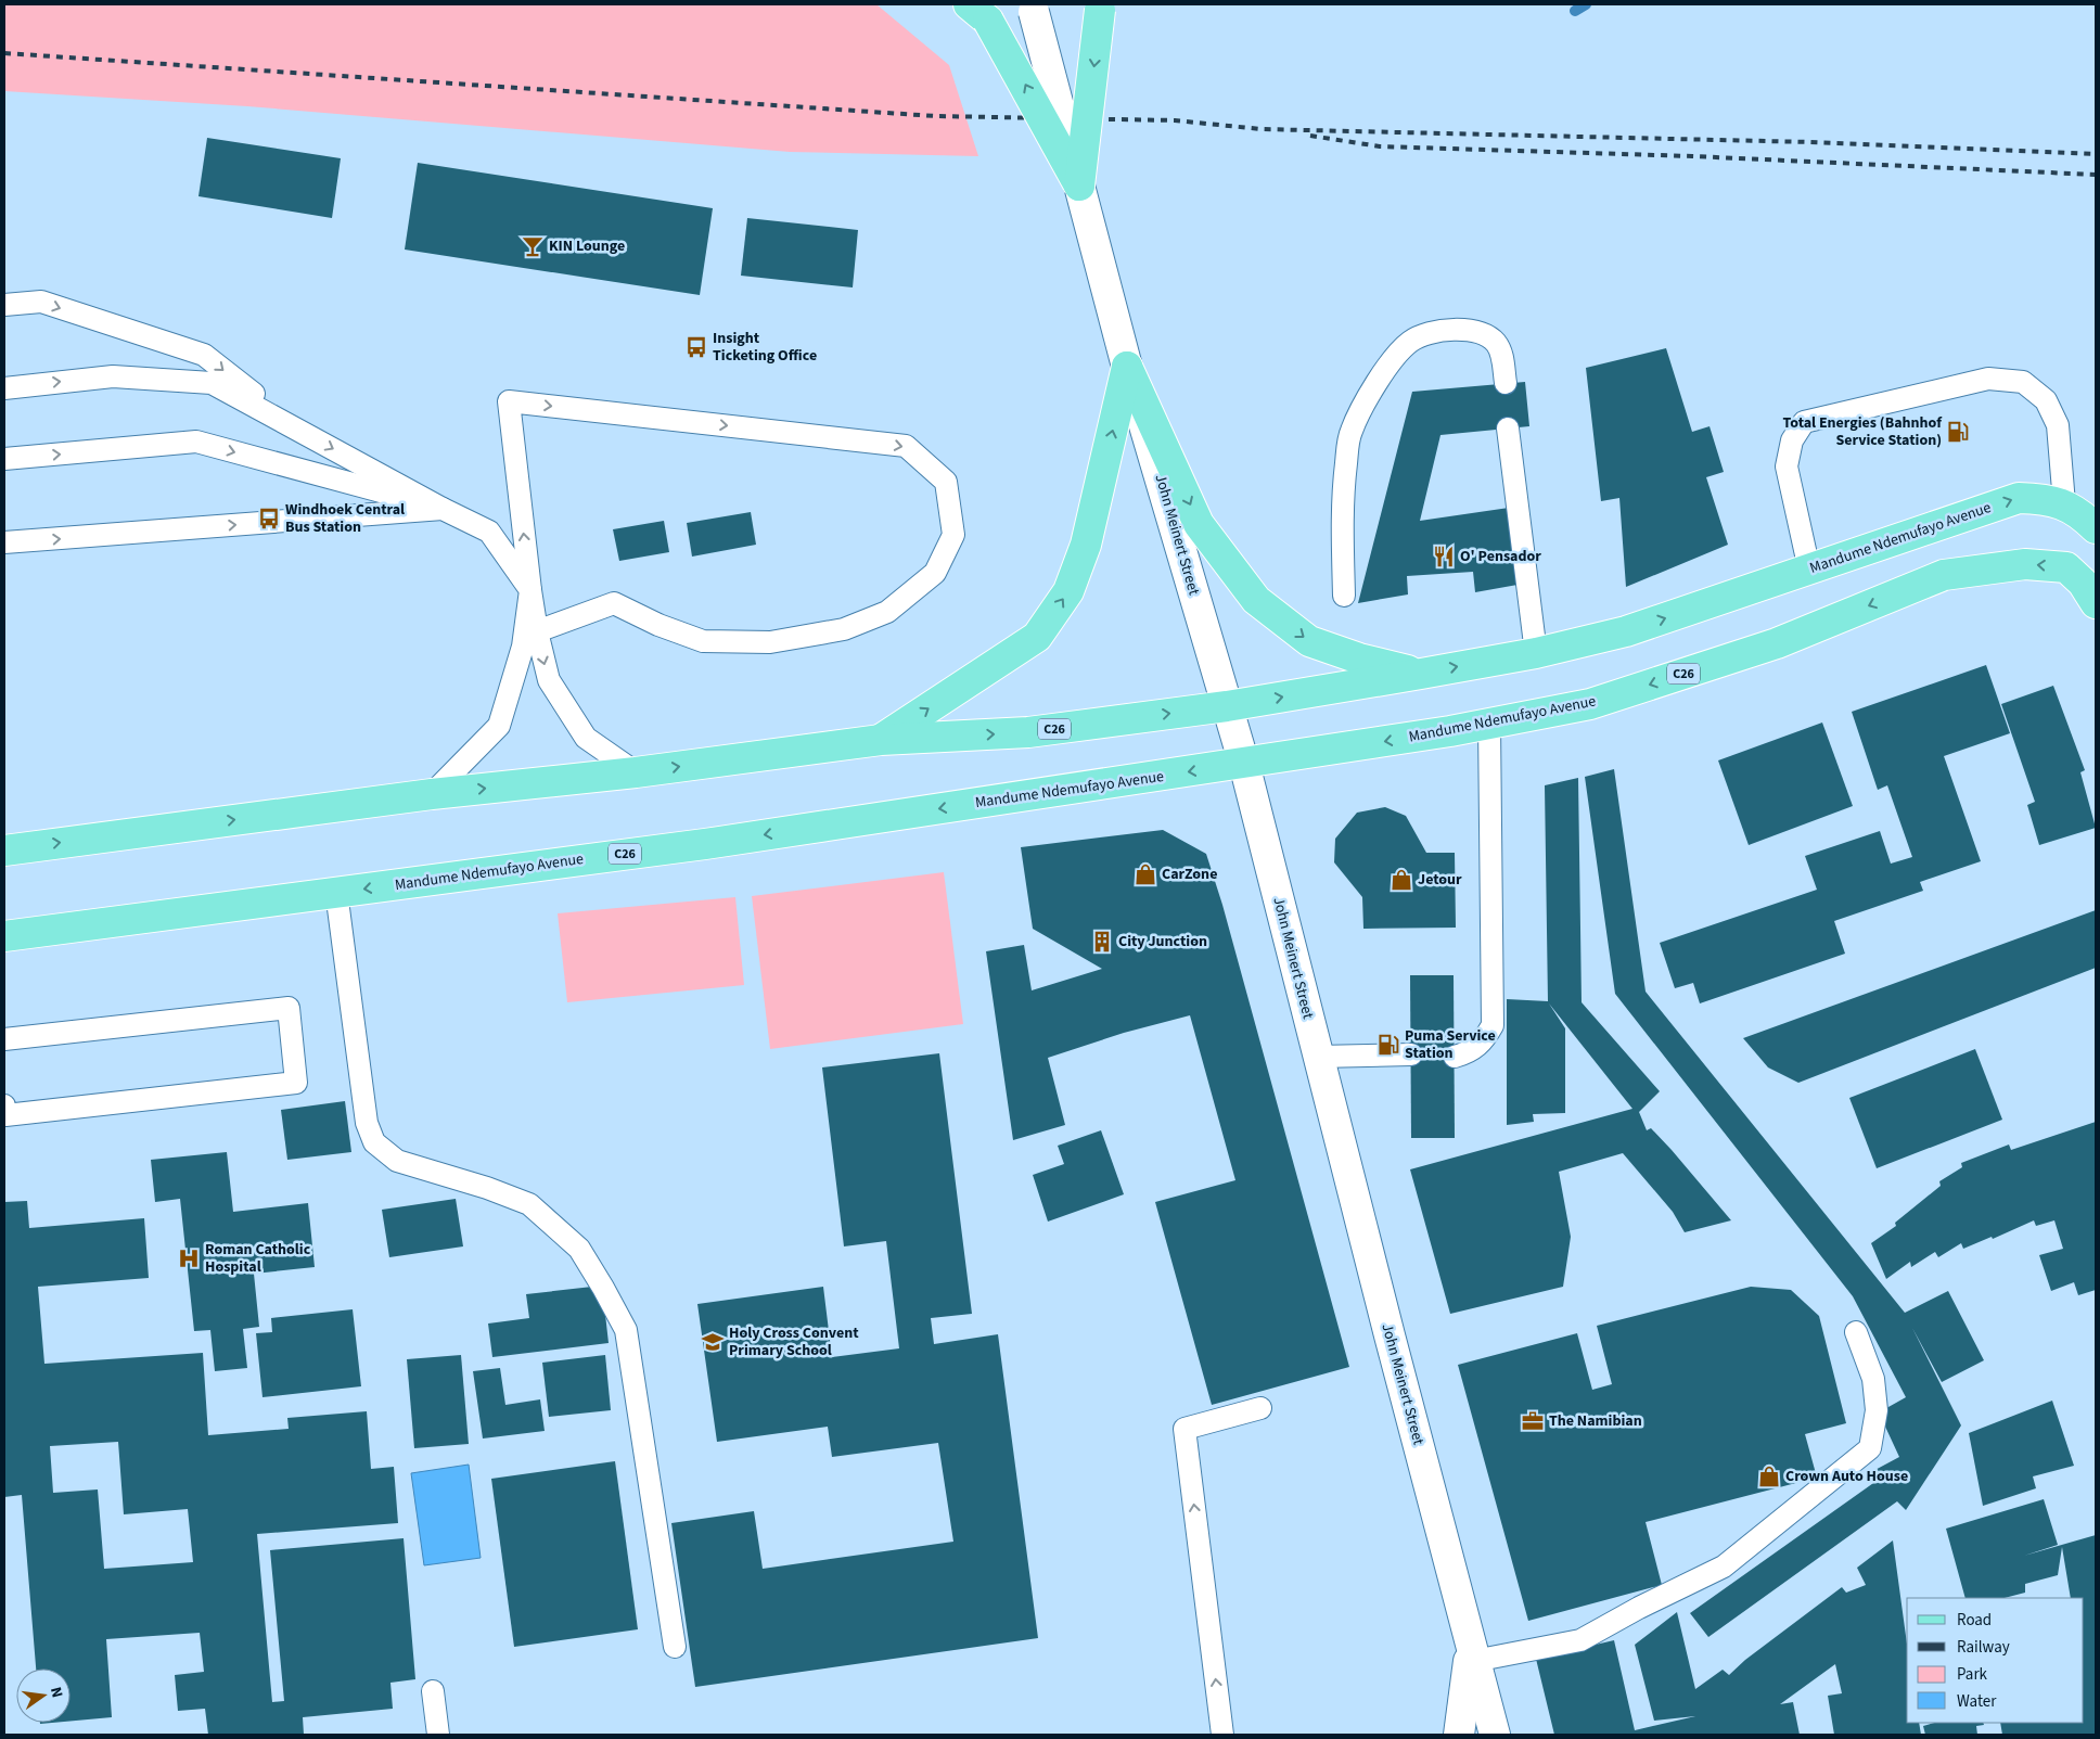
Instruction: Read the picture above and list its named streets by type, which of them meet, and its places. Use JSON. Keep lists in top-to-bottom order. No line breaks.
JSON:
{"streets":{"main road":["Mandume Ndemufayo Avenue","C26"],"street":["John Meinert Street"]},"crossings":[["John Meinert Street","Mandume Ndemufayo Avenue"]],"places":{"bar":["KIN Lounge"],"bus stop":["Insight Ticketing Office","Windhoek Central Bus Station"],"fuel station":["Total Energies (Bahnhof Service Station)","Puma Service Station"],"restaurant":["O' Pensador"],"shop":["CarZone","Jetour","Crown Auto House"],"building":["City Junction"],"hospital":["Roman Catholic Hospital"],"school or university":["Holy Cross Convent Primary School"],"office":["The Namibian"]},"legend":["Road","Railway","Park","Water"],"north":"right"}
